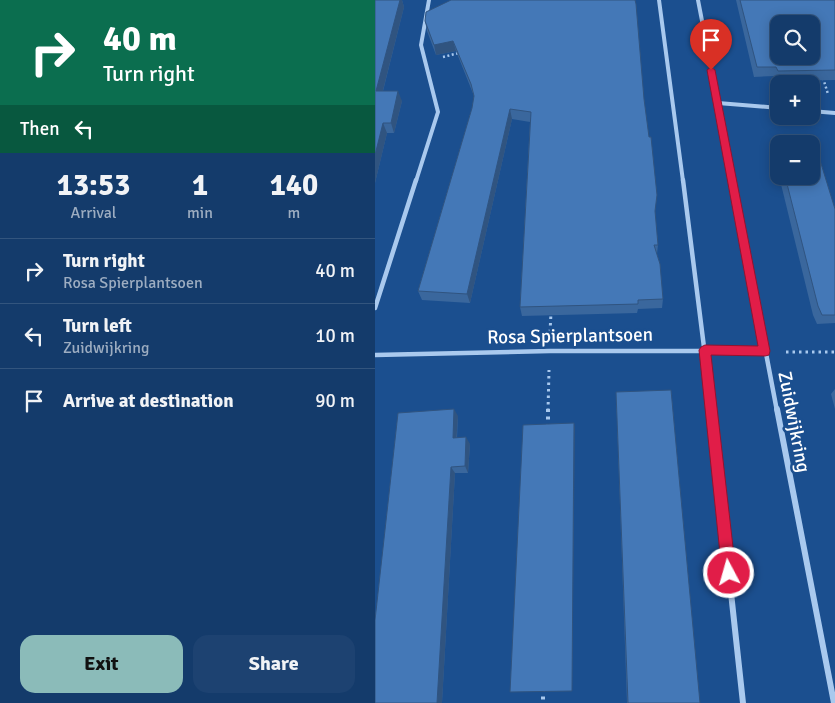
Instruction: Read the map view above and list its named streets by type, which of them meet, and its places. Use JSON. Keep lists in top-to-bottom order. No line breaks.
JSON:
{"streets":{"street":["Rosa Spierplantsoen","Zuidwijkring"]},"crossings":[["Rosa Spierplantsoen","Zuidwijkring"]],"page":{"turn":["40 m","Turn right"],"map_buttons":["+","−"],"then":"Then","eta":["13:53","Arrival","1","min","140","m"],"list":[{"name":"Turn right","note":"Rosa Spierplantsoen","value":"40 m"},{"name":"Turn left","note":"Zuidwijkring","value":"10 m"},{"name":"Arrive at destination","value":"90 m"}],"buttons":["Exit","Share"]}}
